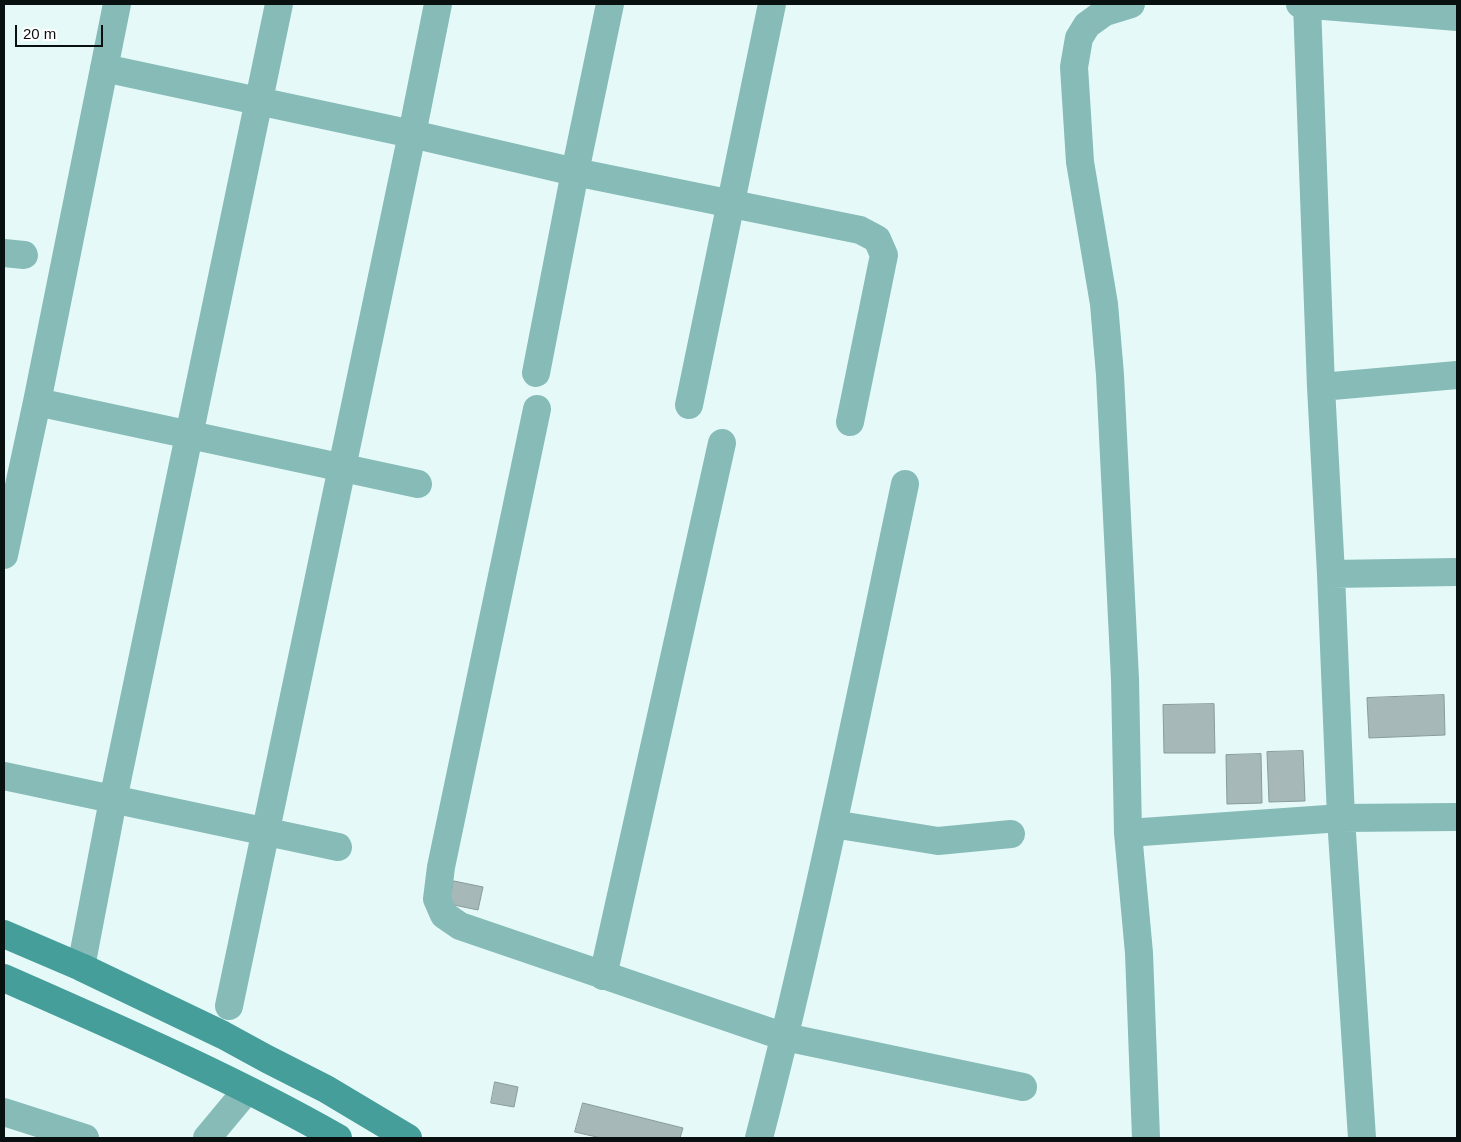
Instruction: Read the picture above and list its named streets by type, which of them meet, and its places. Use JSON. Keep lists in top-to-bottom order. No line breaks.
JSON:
{"scale_bar":"20 m"}
